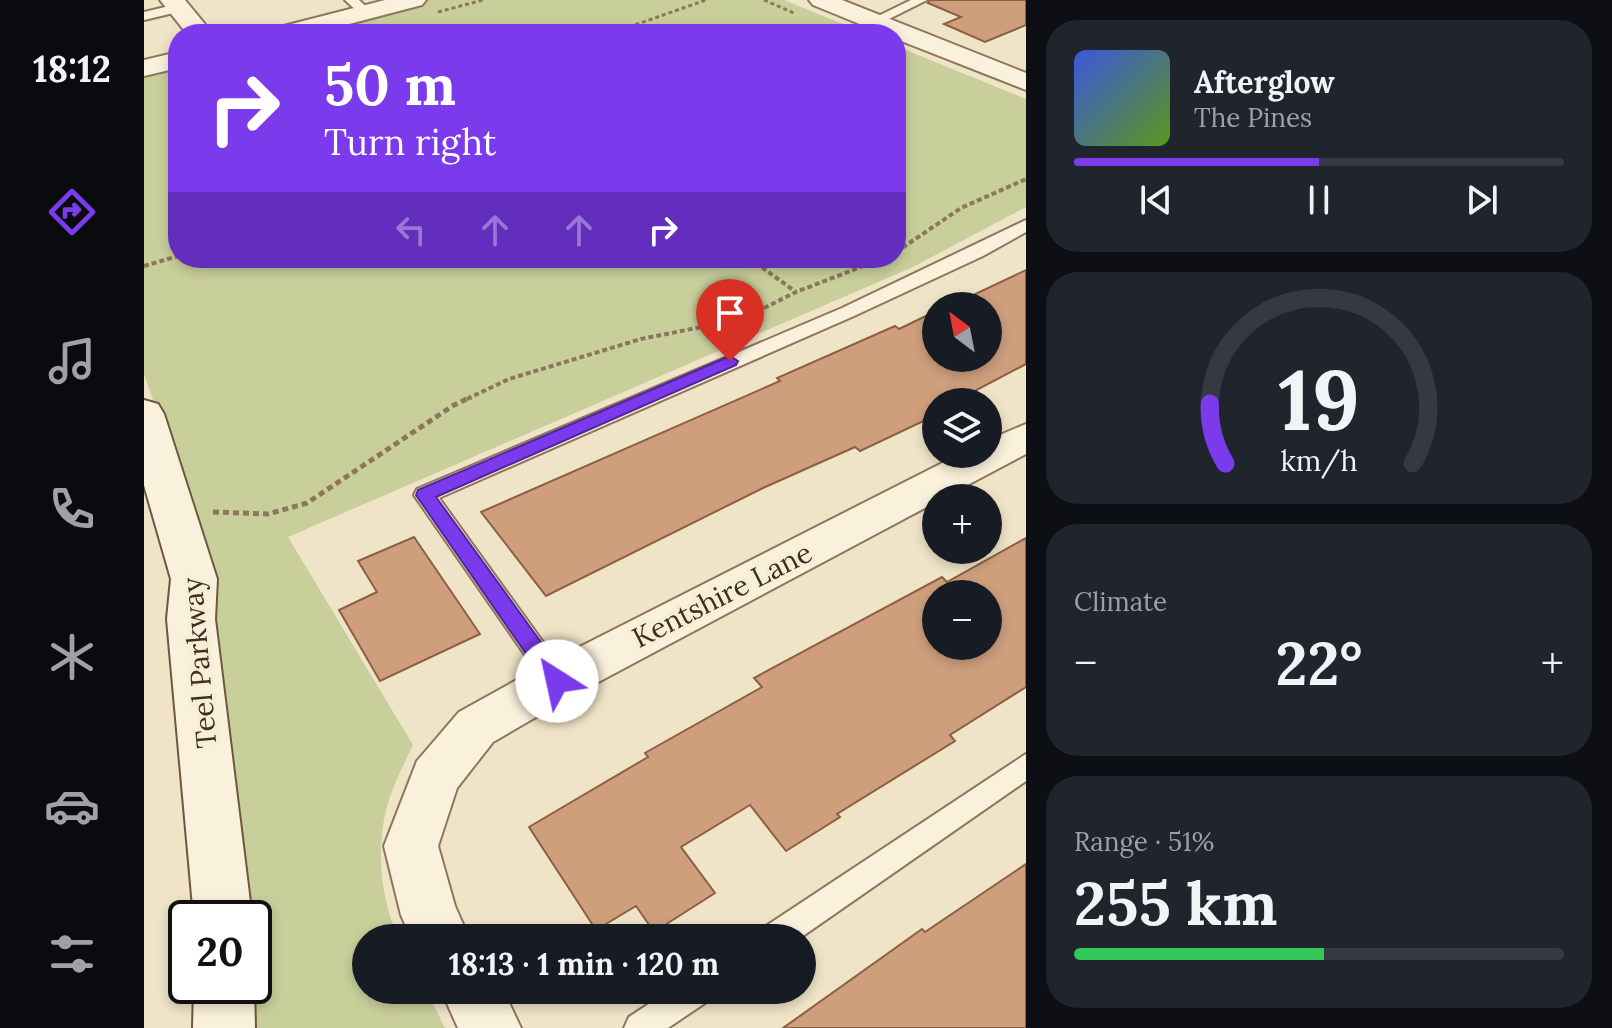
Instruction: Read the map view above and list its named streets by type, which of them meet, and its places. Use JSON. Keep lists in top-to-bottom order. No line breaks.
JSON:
{"streets":{"main road":["Teel Parkway"],"street":["Kentshire Lane"]},"north":"top left","page":{"tabs":"18:12","turn":["50 m","Turn right"],"song":["Afterglow","The Pines"],"map_buttons":["+","−"],"tile":["Climate",["Range · 51%","255 km"]],"heat":["−","22°","+"],"limit":"20","trip":"18:13 · 1 min · 120 m","gauge":["19","km/h"]}}
